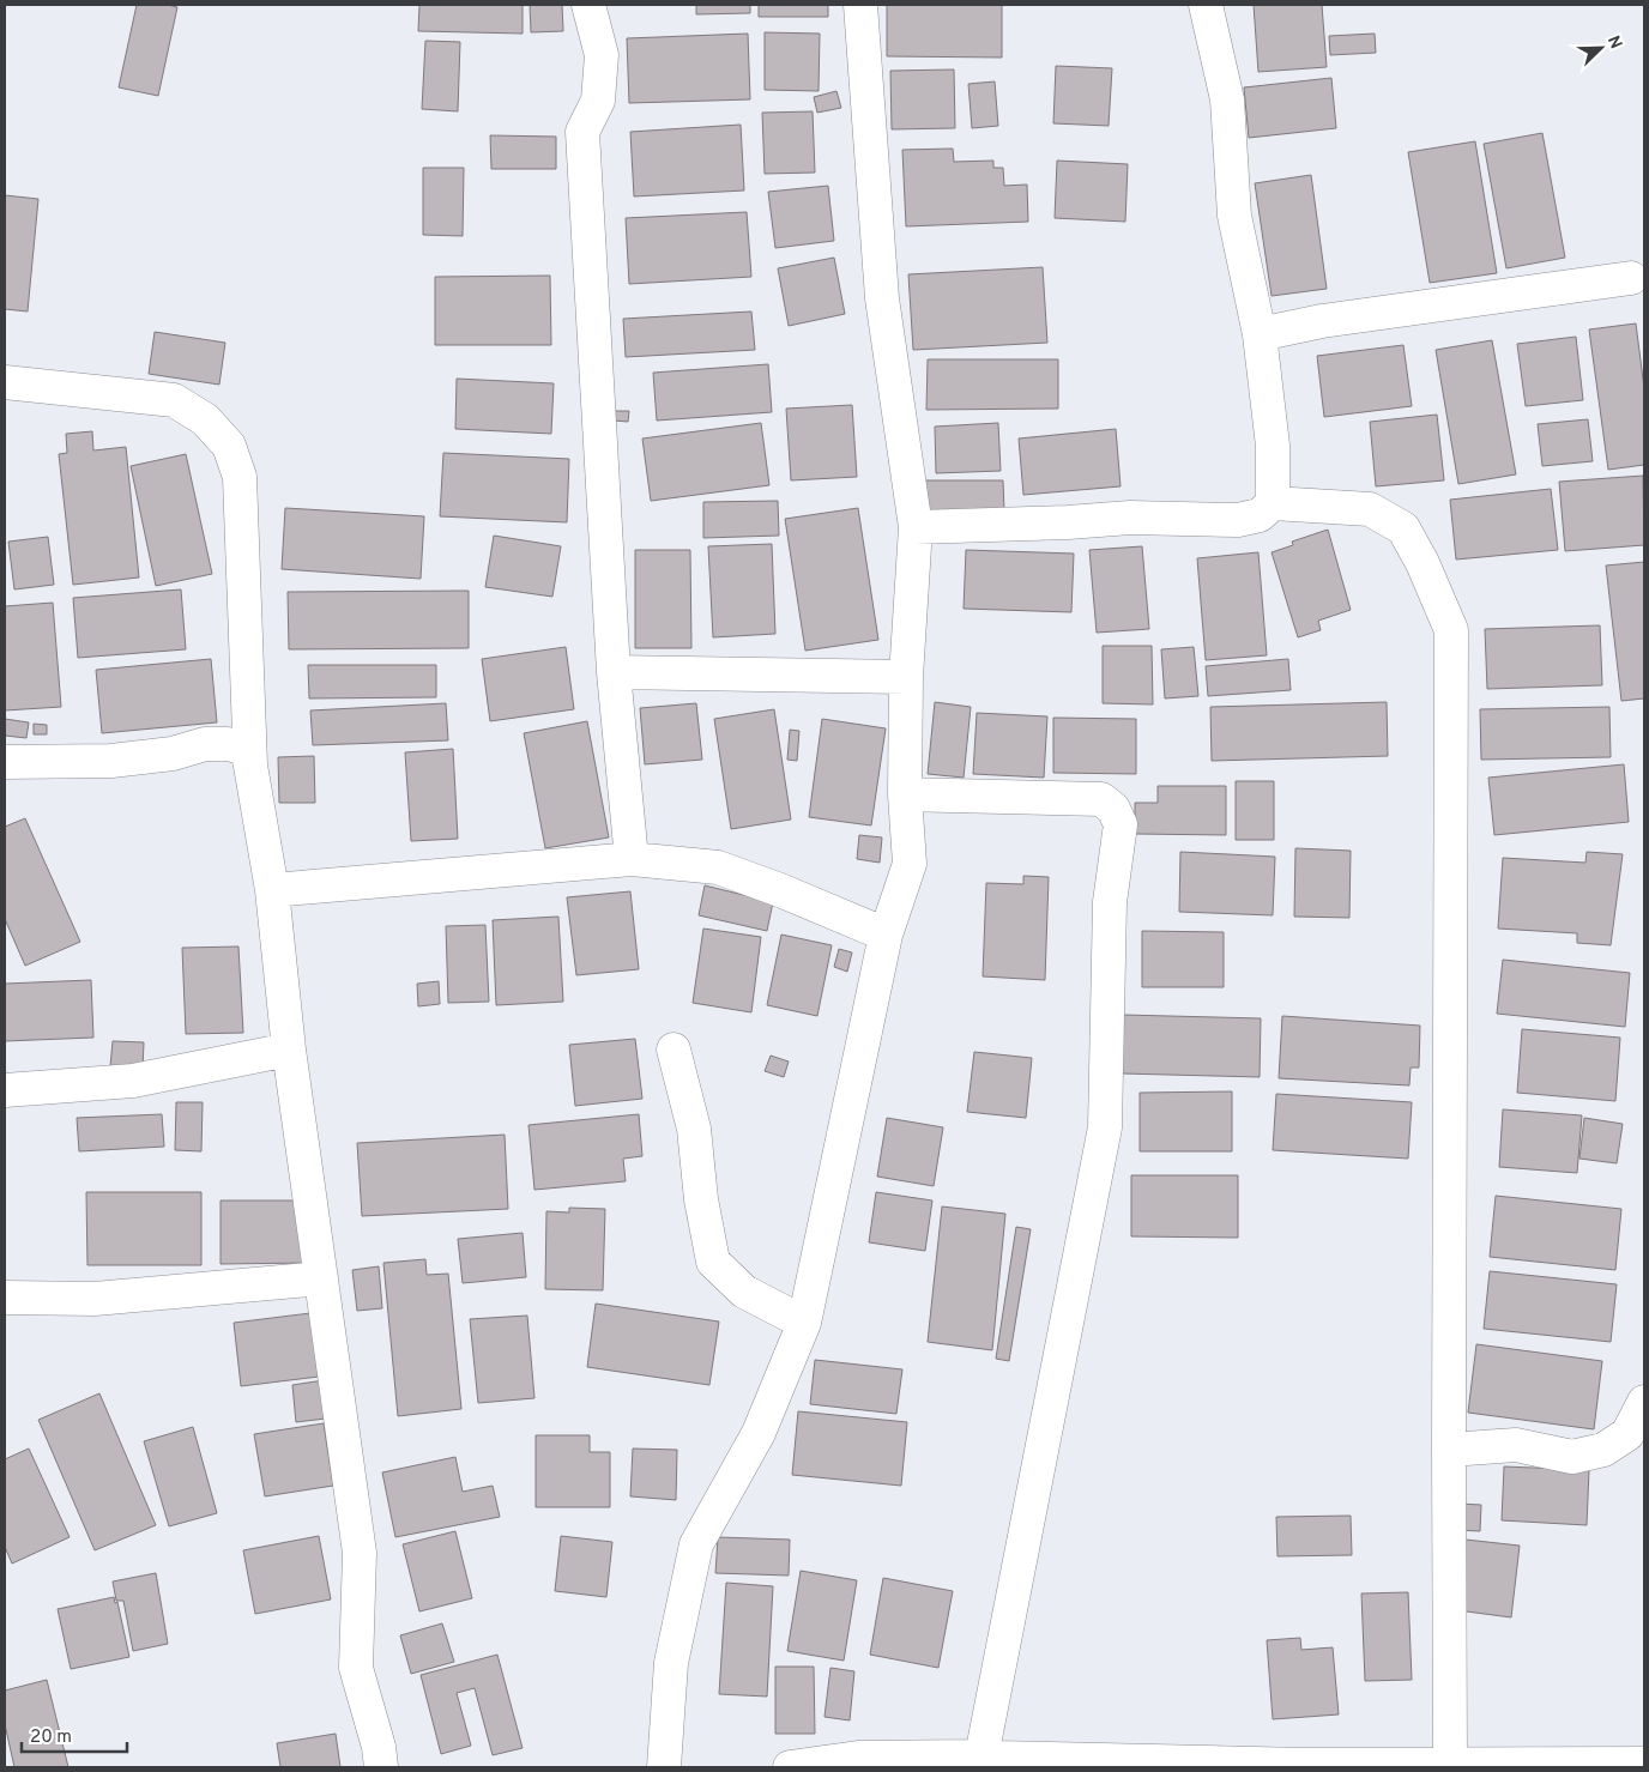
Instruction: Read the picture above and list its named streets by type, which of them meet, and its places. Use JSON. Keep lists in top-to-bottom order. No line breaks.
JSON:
{"scale_bar":"20 m","north":"top right"}
